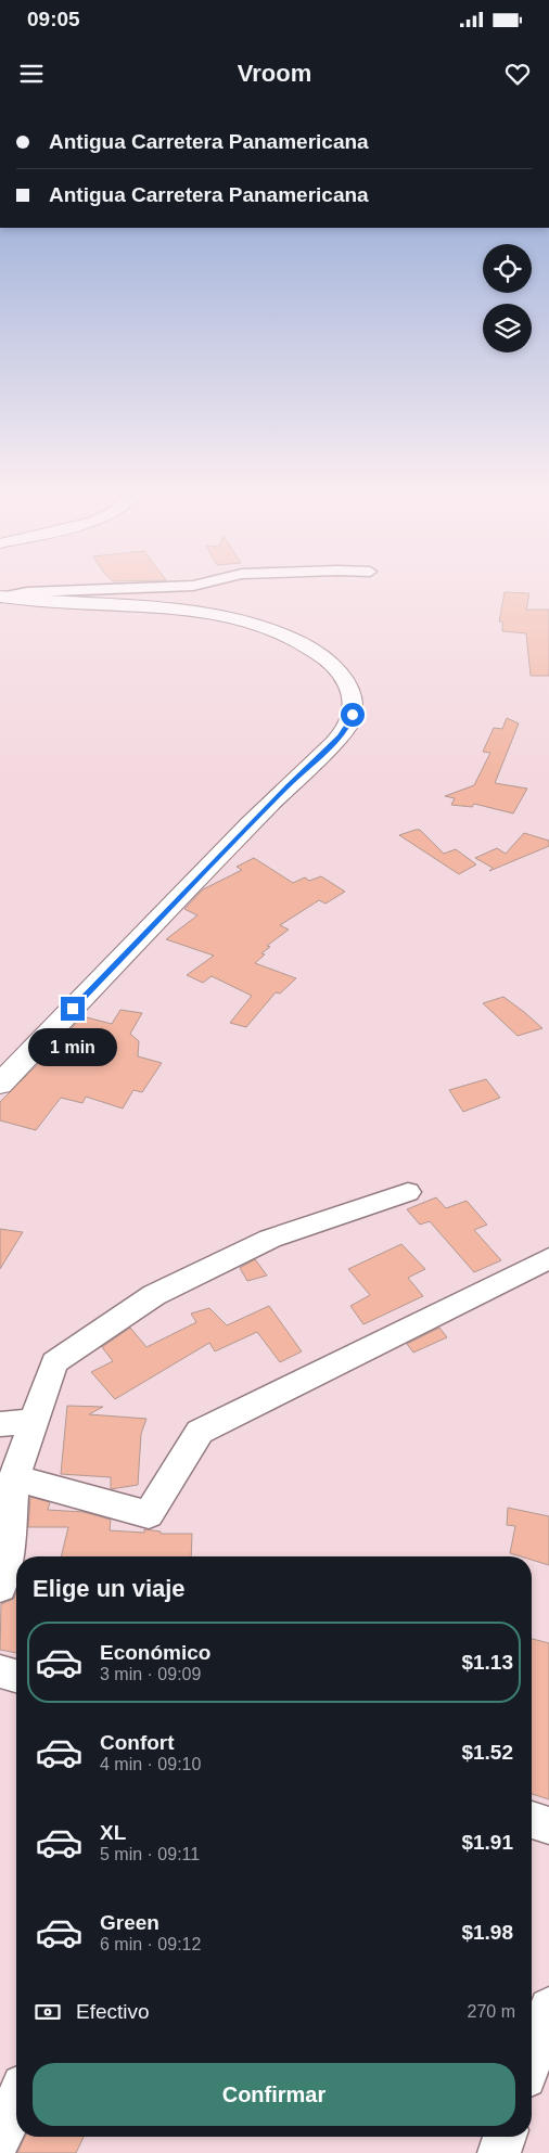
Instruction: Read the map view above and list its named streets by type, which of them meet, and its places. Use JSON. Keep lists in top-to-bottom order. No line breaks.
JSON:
{"page":{"status":"09:05","header":"Vroom","banner":["Antigua Carretera Panamericana","Antigua Carretera Panamericana"],"bubble":"1 min","heading":"Elige un viaje","list":[{"name":"Económico","note":"3 min · 09:09","value":"$1.13"},{"name":"Confort","note":"4 min · 09:10","value":"$1.52"},{"name":"XL","note":"5 min · 09:11","value":"$1.91"},{"name":"Green","note":"6 min · 09:12","value":"$1.98"}],"pay":["Efectivo","270 m"],"buttons":"Confirmar"}}
